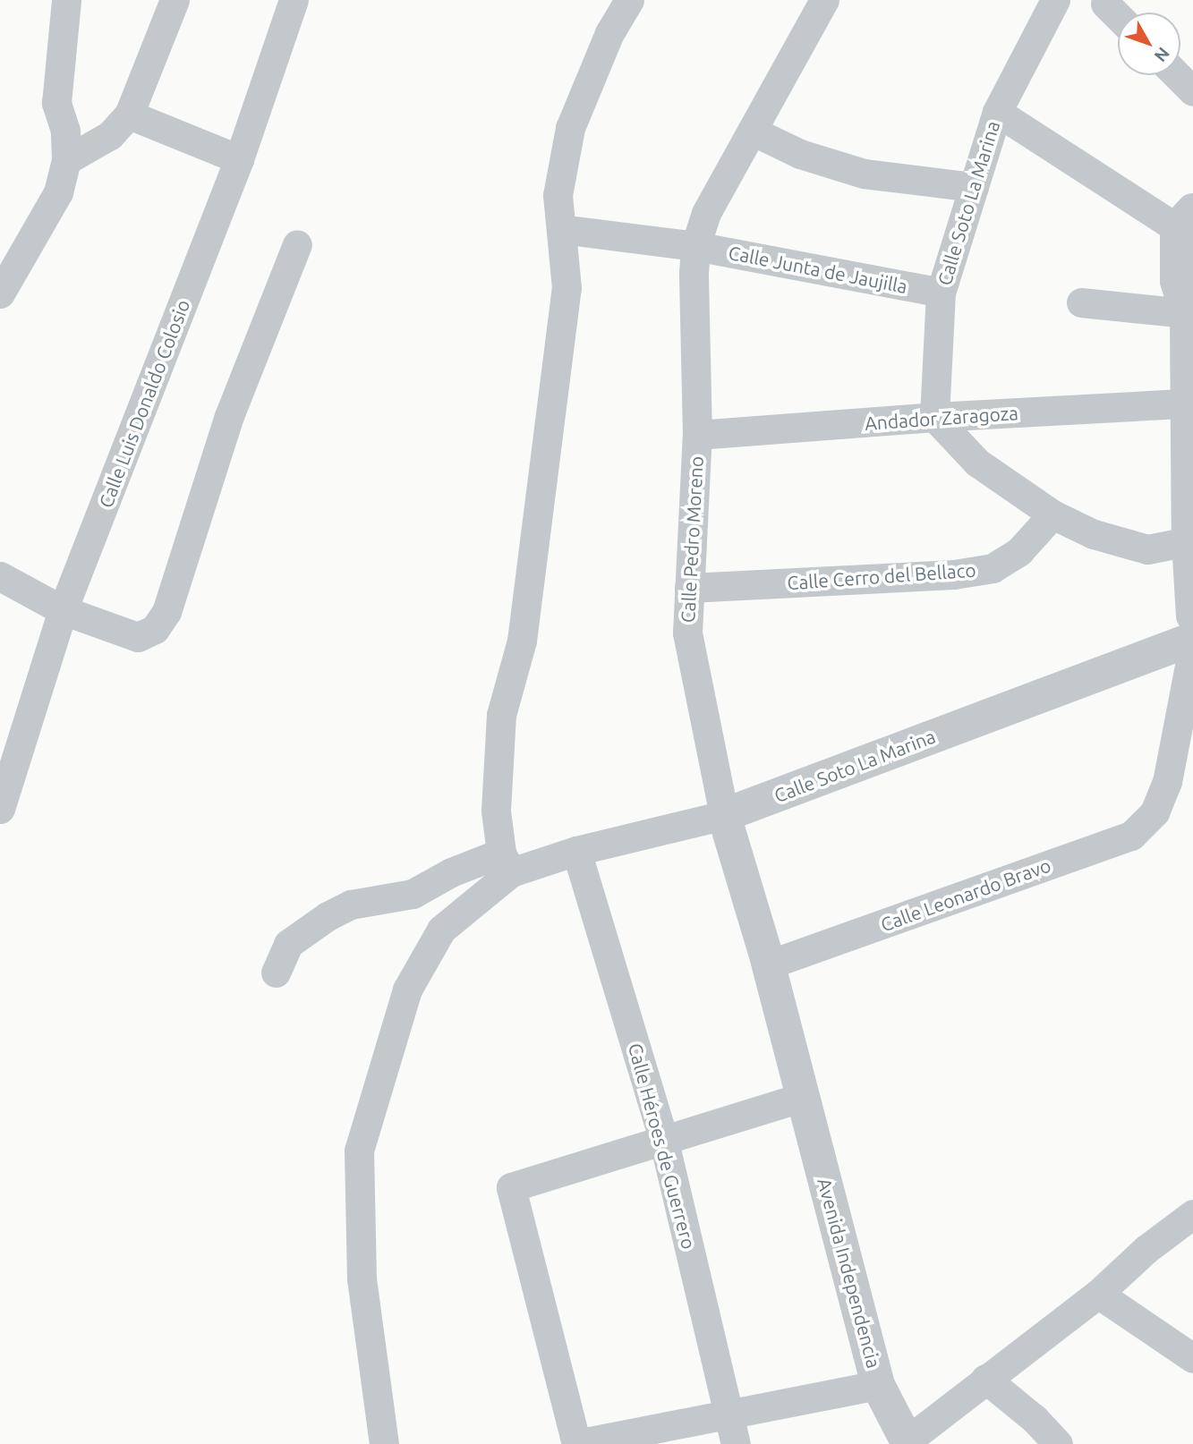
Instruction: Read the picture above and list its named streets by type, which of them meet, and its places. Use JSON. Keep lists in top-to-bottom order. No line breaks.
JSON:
{"streets":{"street":["Calle Soto La Marina","Calle Junta de Jaujilla","Calle Luis Donaldo Colosio","Andador Zaragoza","Calle Pedro Moreno","Calle Cerro del Bellaco","Calle Leonardo Bravo","Calle Héroes de Guerrero","Avenida Independencia"]},"crossings":[["Calle Soto La Marina","Calle Junta de Jaujilla"],["Calle Soto La Marina","Andador Zaragoza"],["Calle Soto La Marina","Calle Pedro Moreno"],["Calle Soto La Marina","Calle Héroes de Guerrero"],["Calle Junta de Jaujilla","Calle Pedro Moreno"],["Andador Zaragoza","Calle Pedro Moreno"],["Calle Pedro Moreno","Calle Cerro del Bellaco"],["Calle Pedro Moreno","Calle Leonardo Bravo"],["Calle Pedro Moreno","Avenida Independencia"]],"north":"bottom right"}
